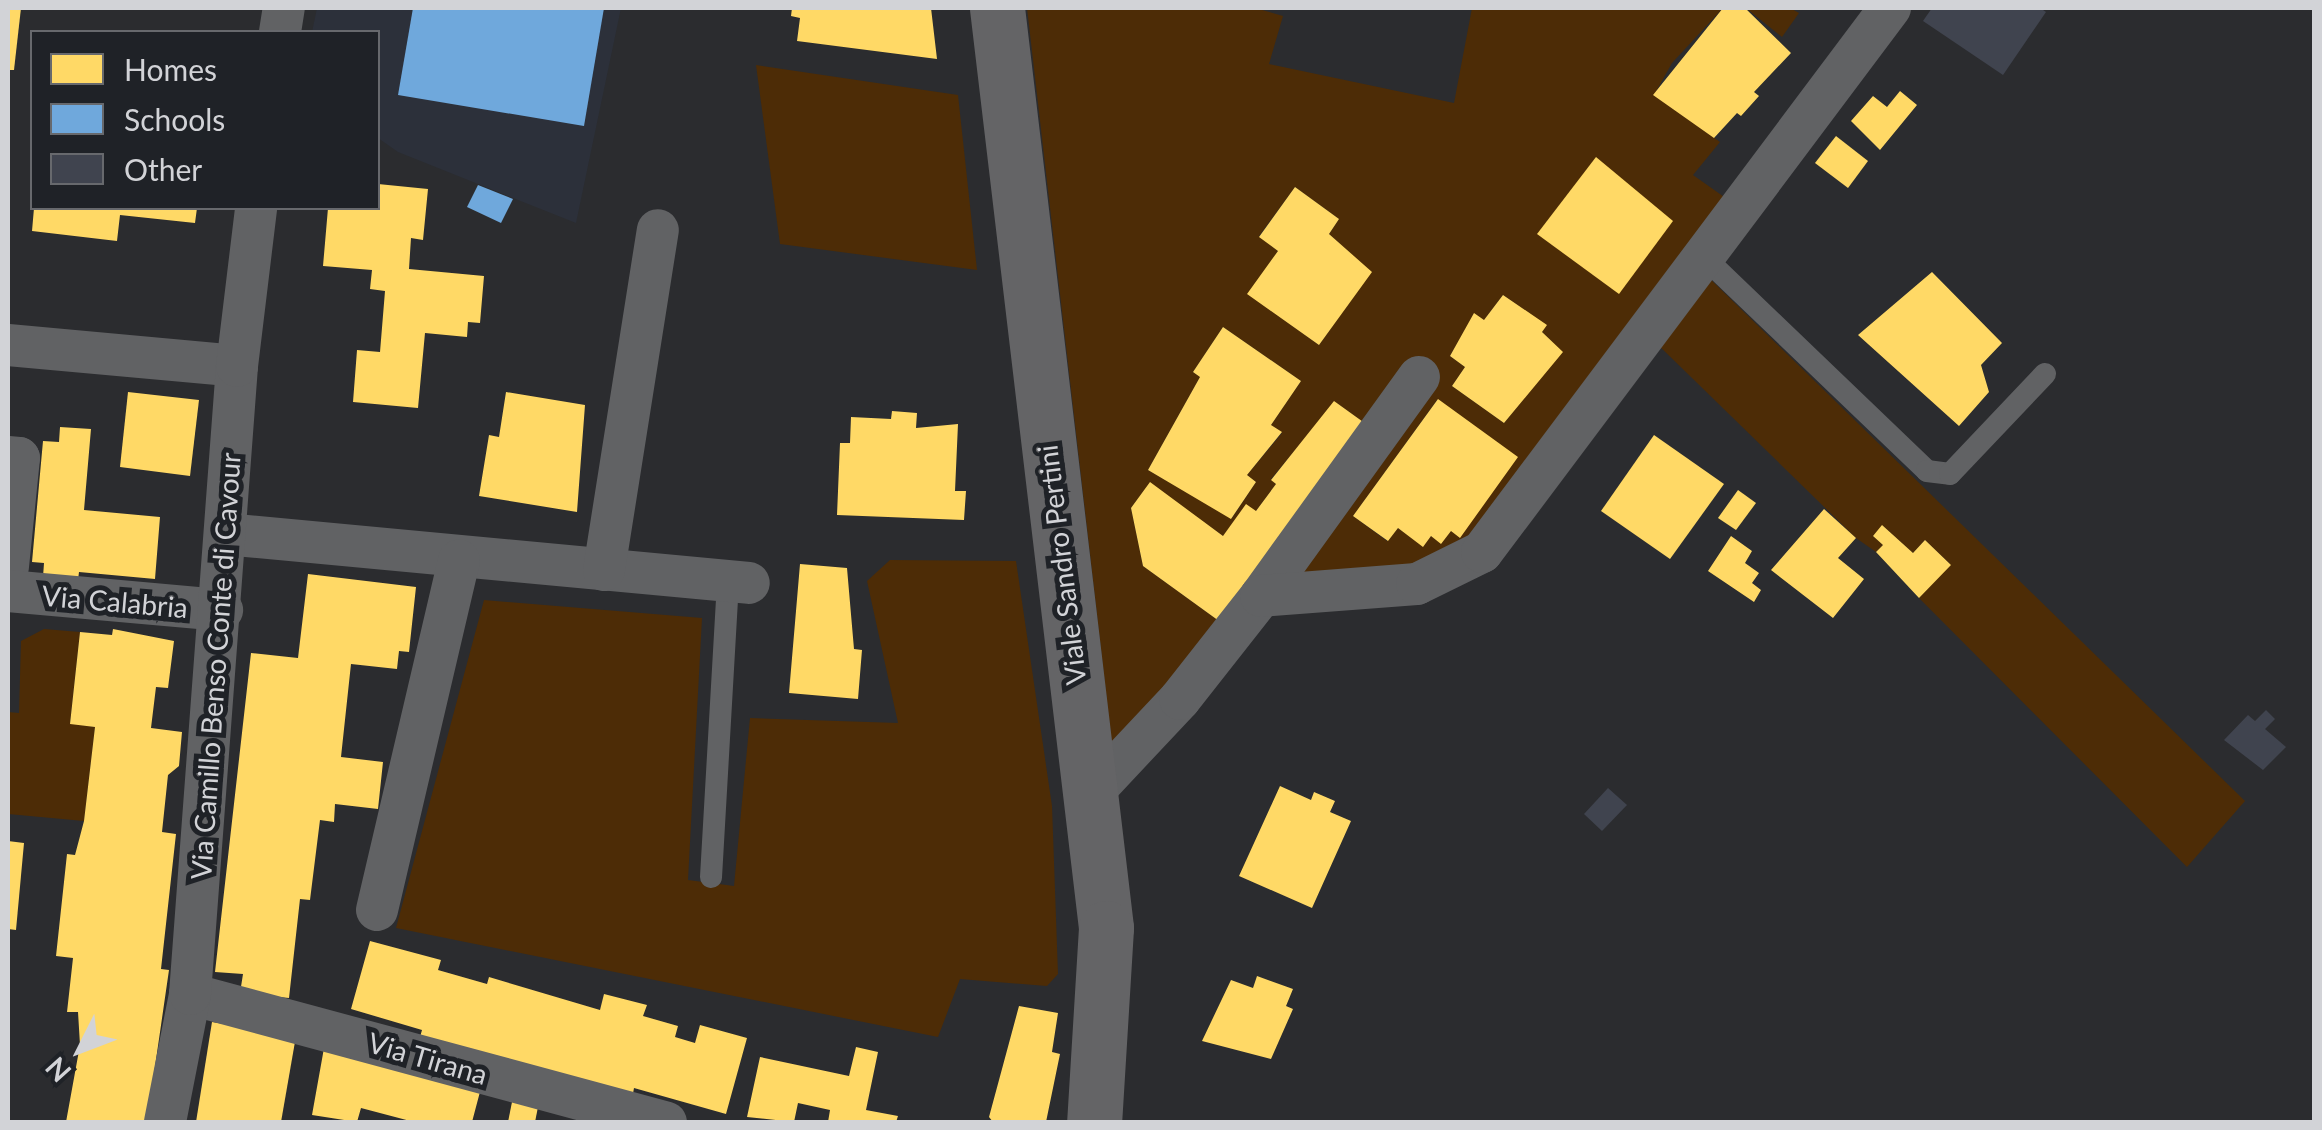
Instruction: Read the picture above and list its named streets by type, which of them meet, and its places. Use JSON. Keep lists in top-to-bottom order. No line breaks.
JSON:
{"streets":{"street":["Viale Sandro Pertini","Via Calabria","Via Camillo Benso Conte di Cavour","Via Tirana"]},"crossings":[["Via Calabria","Via Camillo Benso Conte di Cavour"],["Via Camillo Benso Conte di Cavour","Via Tirana"]],"legend":["Homes","Schools","Other"],"north":"bottom left"}
